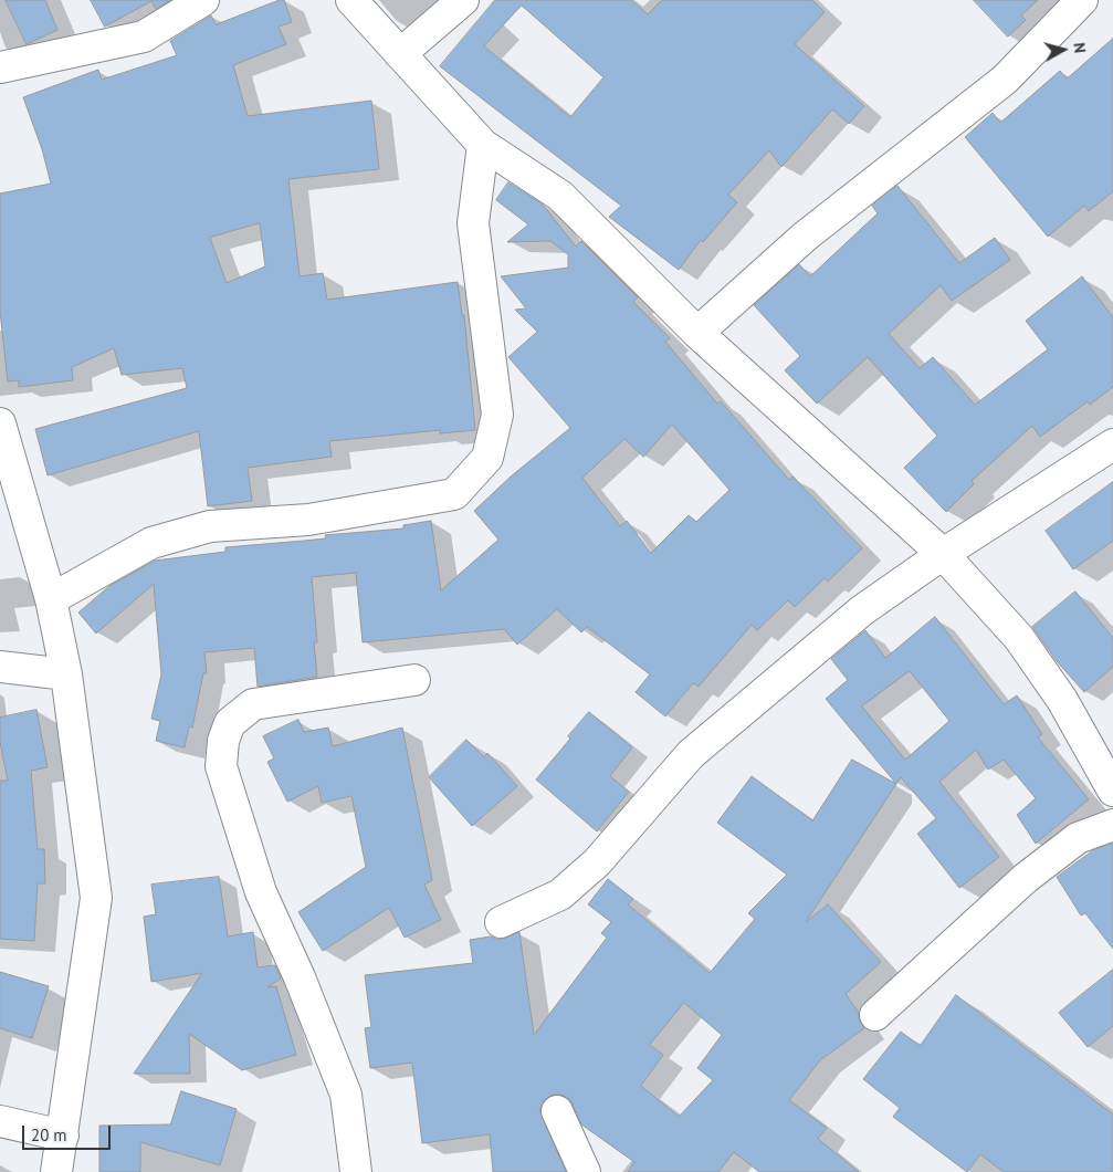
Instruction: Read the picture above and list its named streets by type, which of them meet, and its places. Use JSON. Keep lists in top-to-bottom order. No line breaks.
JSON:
{"scale_bar":"20 m","north":"right"}
